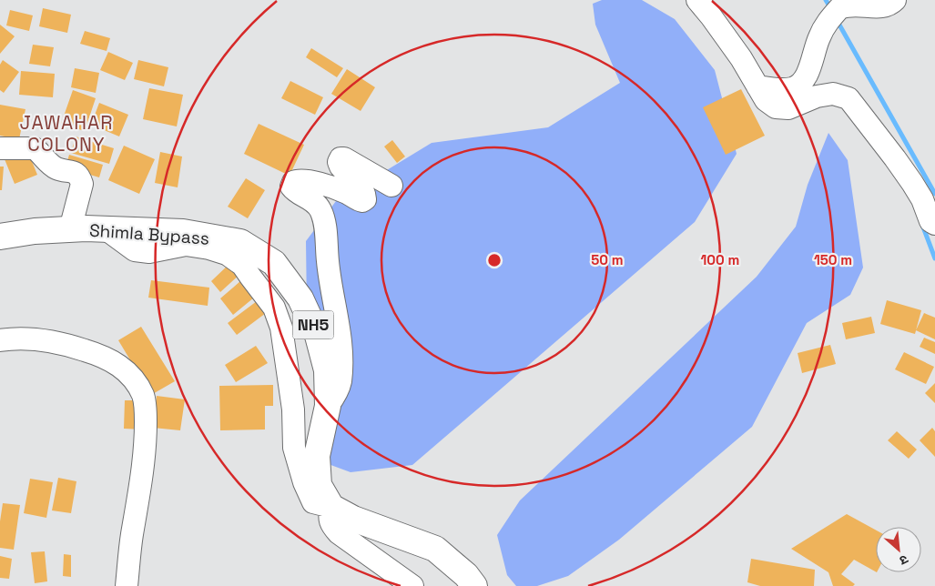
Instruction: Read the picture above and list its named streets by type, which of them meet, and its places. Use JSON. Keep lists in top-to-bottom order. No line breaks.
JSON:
{"streets":{"highway":["Shimla Bypass","NH5"]},"districts":["JAWAHAR COLONY"],"north":"bottom right","rings":["50 m","100 m","150 m"]}
